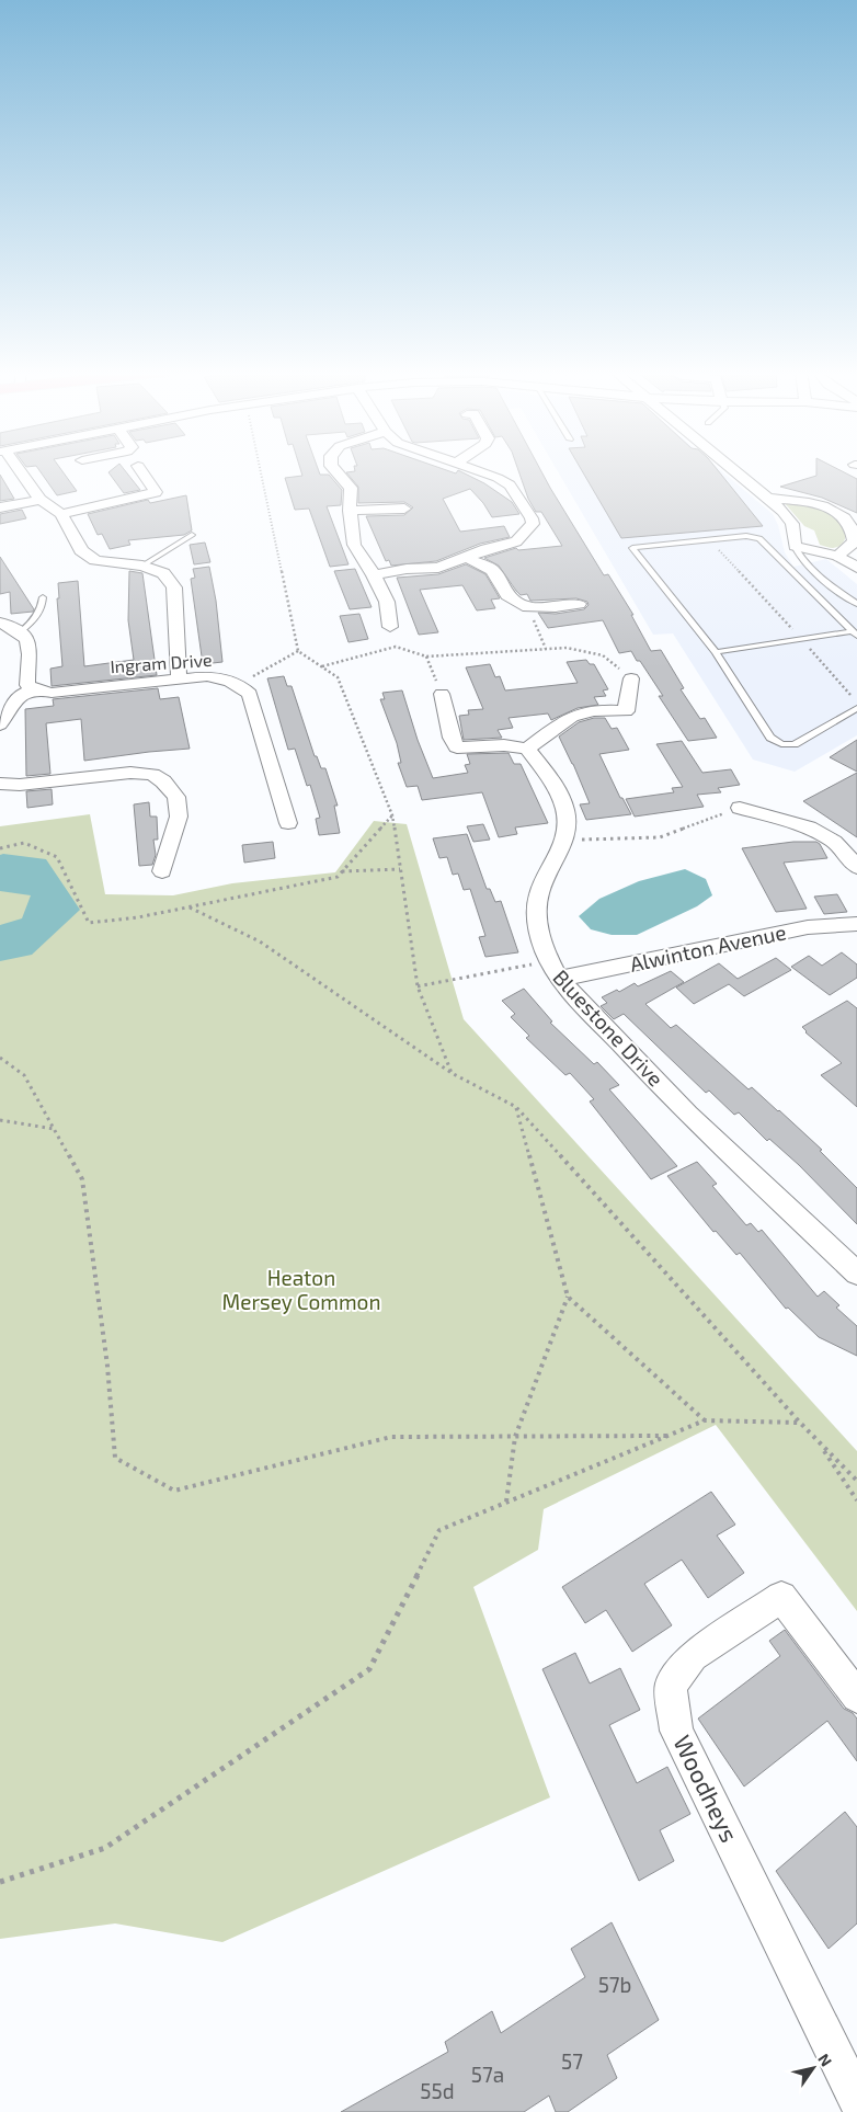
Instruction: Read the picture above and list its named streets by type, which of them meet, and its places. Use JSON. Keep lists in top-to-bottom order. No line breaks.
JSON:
{"streets":{"street":["Ingram Drive","Alwinton Avenue","Bluestone Drive","Woodheys"]},"crossings":[["Alwinton Avenue","Bluestone Drive"]],"parks":["Heaton Mersey Common"],"house_numbers":["57b","57","57a","55d"],"north":"top right"}
